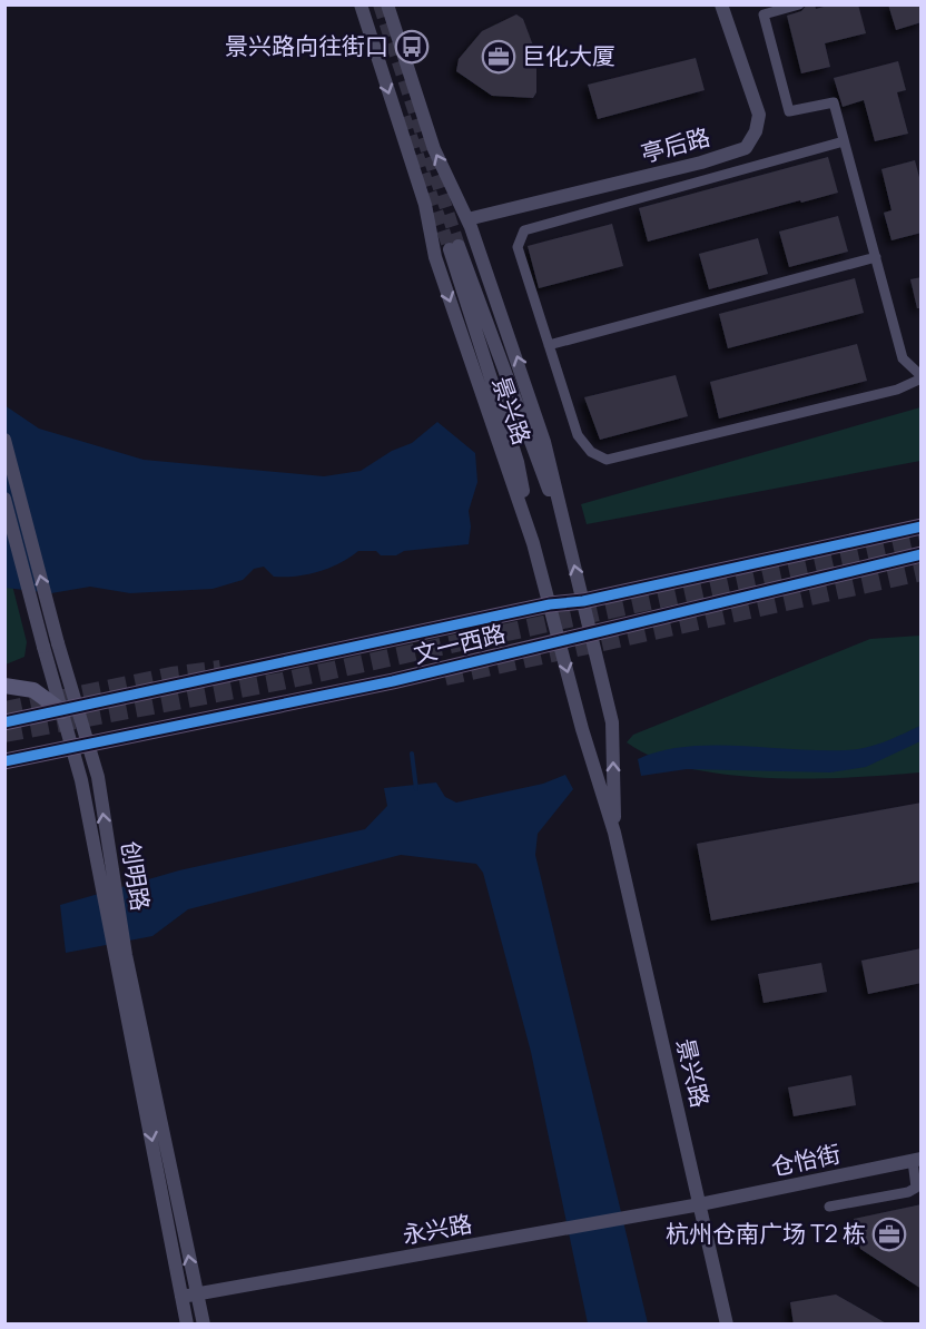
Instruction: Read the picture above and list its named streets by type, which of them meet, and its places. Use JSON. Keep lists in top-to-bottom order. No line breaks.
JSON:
{"streets":{"main road":["文一西路"],"street":["亭后路","景兴路","创明路","仓怡街","永兴路"]},"crossings":[["亭后路","景兴路"],["景兴路","文一西路"],["景兴路","仓怡街"],["景兴路","永兴路"],["文一西路","创明路"],["创明路","永兴路"],["仓怡街","永兴路"]],"places":{"bus stop":["景兴路向往街口"],"office":["巨化大厦","杭州仓南广场 T2 栋"]}}
